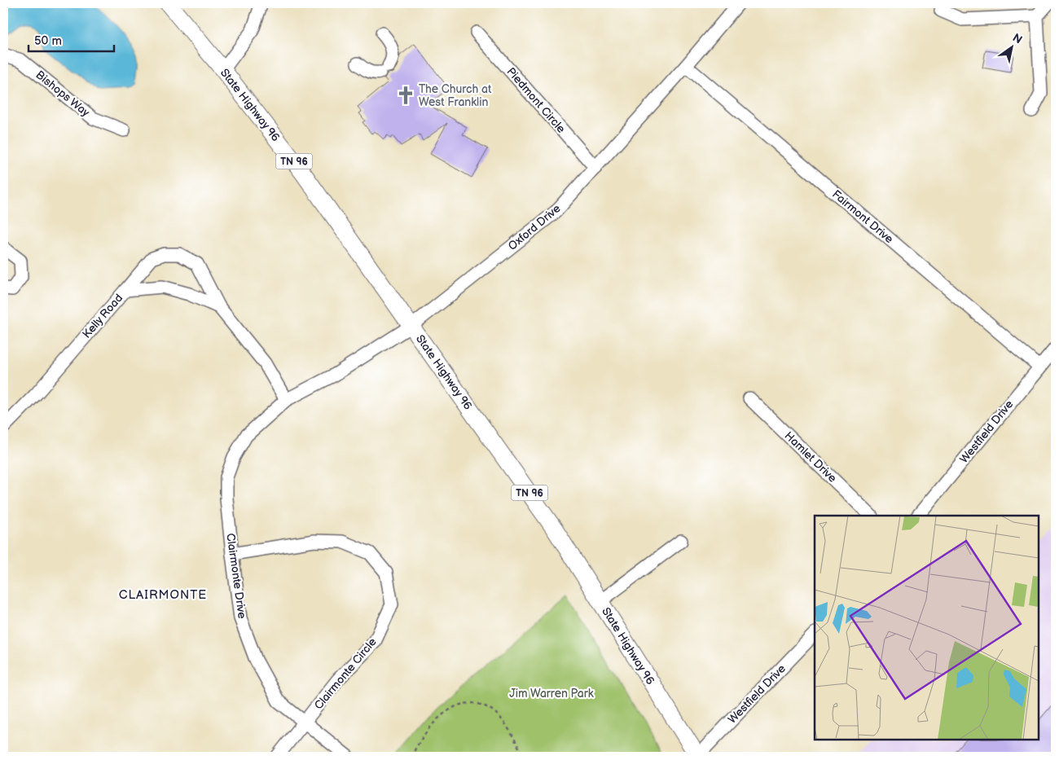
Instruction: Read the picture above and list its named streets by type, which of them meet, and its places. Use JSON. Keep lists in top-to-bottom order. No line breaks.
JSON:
{"streets":{"main road":["State Highway 96","TN 96"],"street":["Bishops Way","Piedmont Circle","Fairmont Drive","Oxford Drive","Kelly Road","Westfield Drive","Hamlet Drive","Clairmonte Drive","Clairmonte Circle"]},"crossings":[["Piedmont Circle","Oxford Drive"],["State Highway 96","Oxford Drive"],["State Highway 96","Westfield Drive"],["Fairmont Drive","Oxford Drive"],["Fairmont Drive","Westfield Drive"],["Oxford Drive","Kelly Road"],["Oxford Drive","Clairmonte Drive"],["Kelly Road","Clairmonte Drive"],["Clairmonte Drive","Clairmonte Circle"]],"districts":["CLAIRMONTE"],"parks":["Jim Warren Park"],"places":{"church":["The Church at West Franklin"]},"scale_bar":"50 m","north":"top right"}
